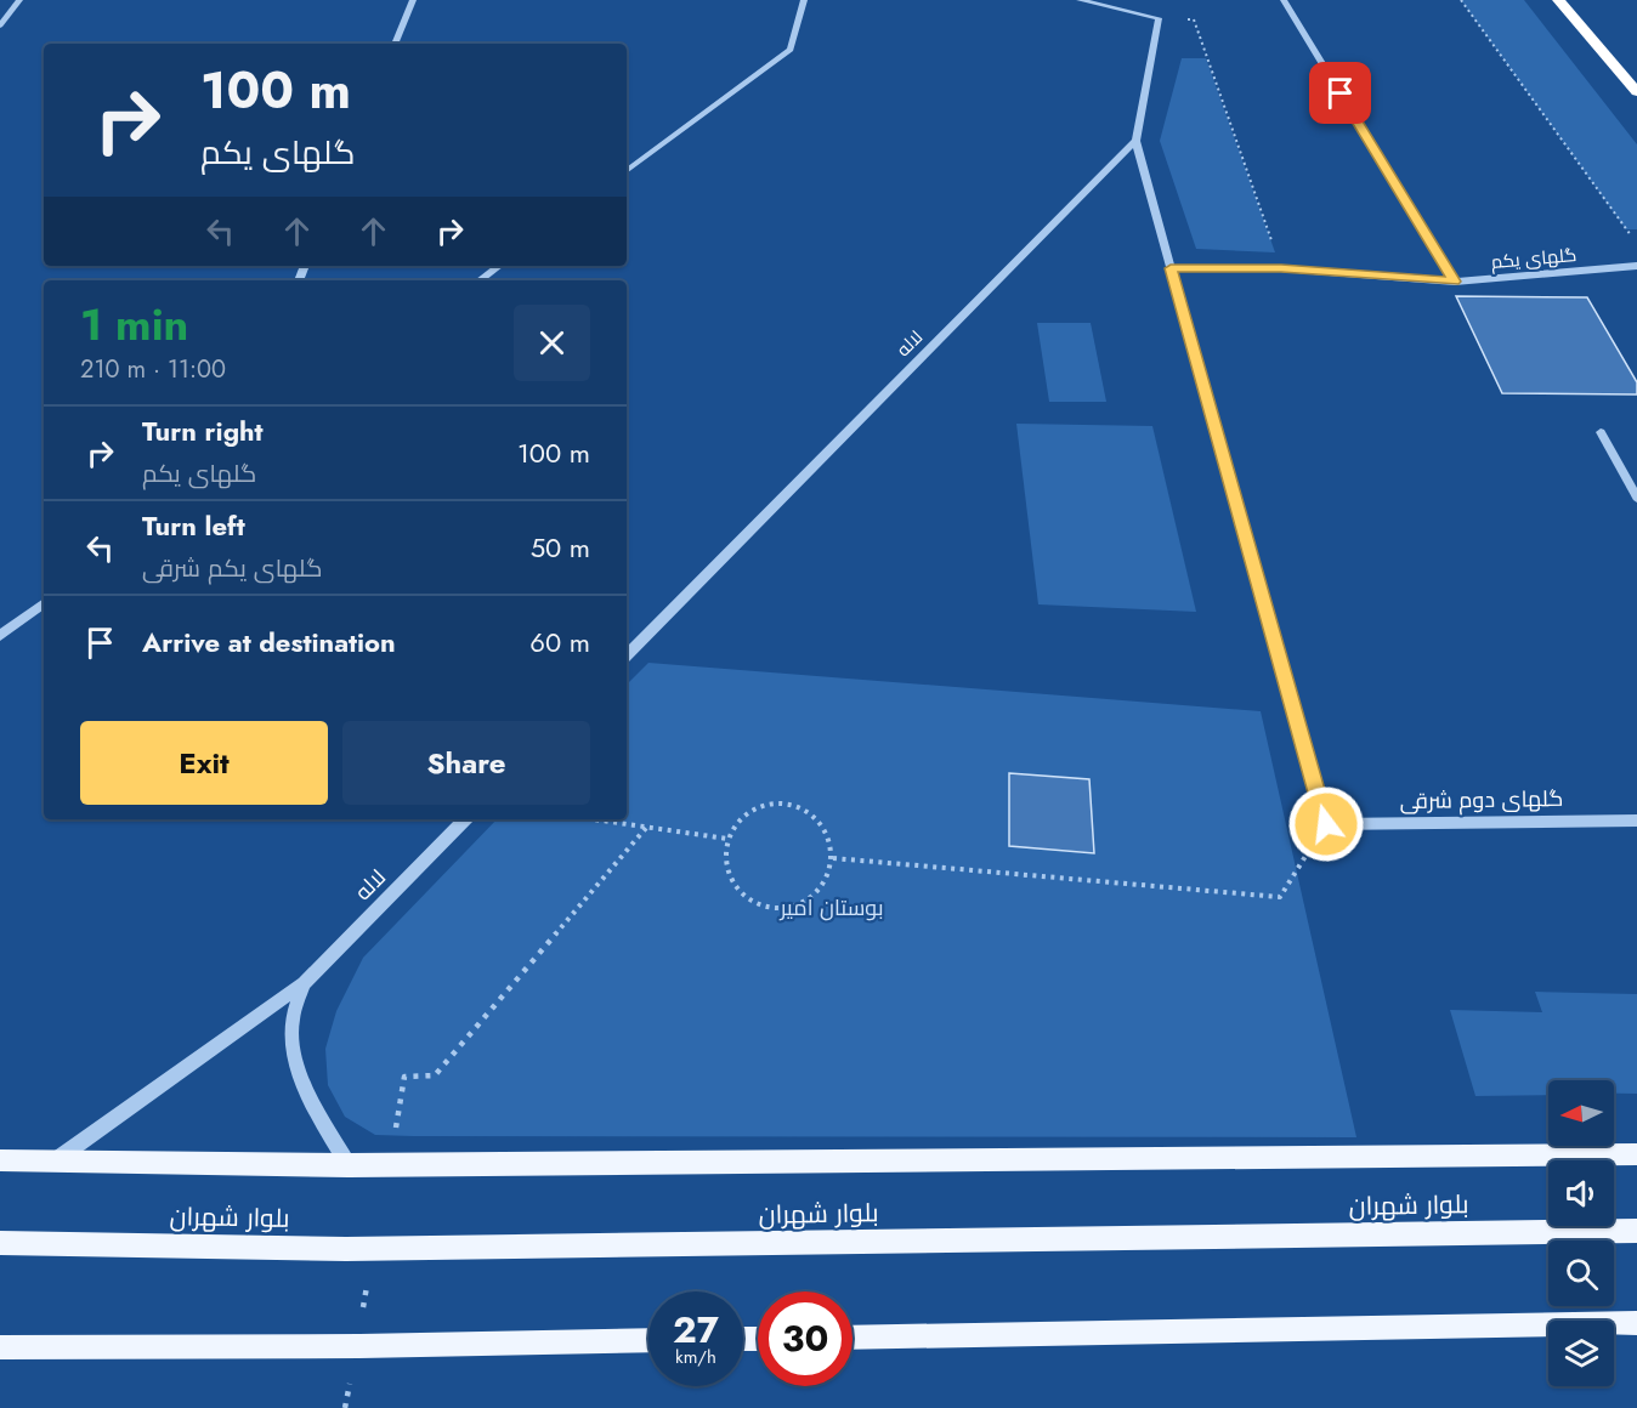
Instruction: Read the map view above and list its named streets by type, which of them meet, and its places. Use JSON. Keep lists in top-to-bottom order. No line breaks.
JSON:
{"streets":{"main road":["بلوار شهران"],"street":["گلهای یکم","لاله","گلهای دوم شرقی"]},"parks":["بوستان امیر"],"north":"left","page":{"turn":["100 m","گلهای یکم"],"heading":["1 min","210 m · 11:00"],"list":[{"name":"Turn right","note":"گلهای یکم","value":"100 m"},{"name":"Turn left","note":"گلهای یکم شرقی","value":"50 m"},{"name":"Arrive at destination","value":"60 m"}],"buttons":["Exit","Share"],"speed":"27 km/h","limit":"30"}}
